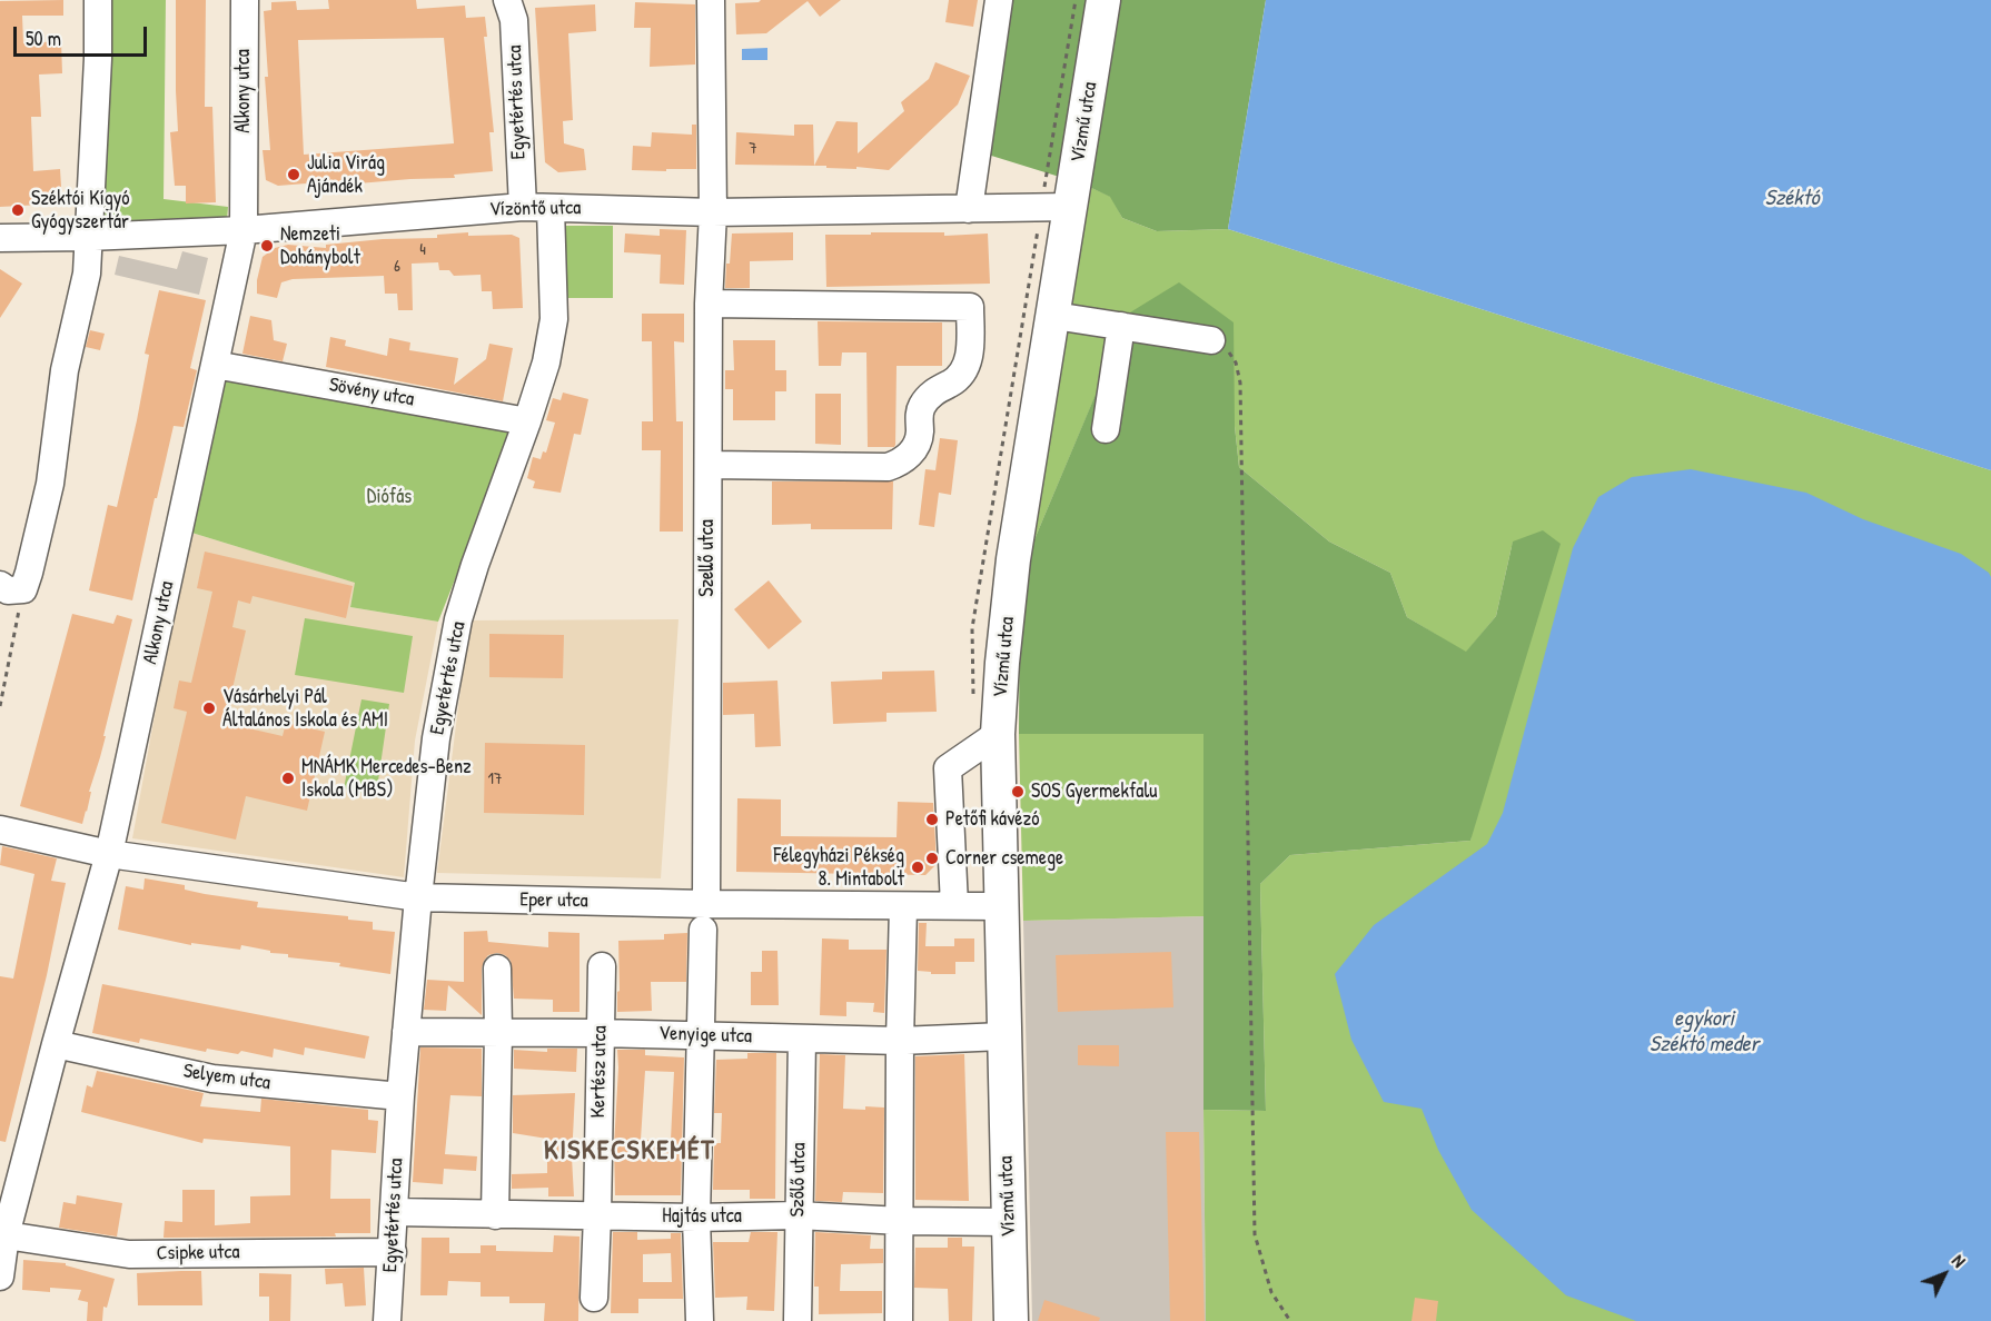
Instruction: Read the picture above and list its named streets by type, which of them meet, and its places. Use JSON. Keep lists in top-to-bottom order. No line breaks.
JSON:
{"streets":{"main road":["Vízmű utca"],"street":["Alkony utca","Egyetértés utca","Vízöntő utca","Sövény utca","Szellő utca","Eper utca","Venyige utca","Kertész utca","Selyem utca","Szőlő utca","Hajtás utca","Csipke utca"]},"crossings":[["Alkony utca","Vízöntő utca"],["Alkony utca","Sövény utca"],["Alkony utca","Eper utca"],["Alkony utca","Selyem utca"],["Alkony utca","Csipke utca"],["Egyetértés utca","Vízöntő utca"],["Egyetértés utca","Sövény utca"],["Egyetértés utca","Eper utca"],["Egyetértés utca","Venyige utca"],["Egyetértés utca","Selyem utca"],["Egyetértés utca","Hajtás utca"],["Egyetértés utca","Csipke utca"],["Vízmű utca","Vízöntő utca"],["Vízmű utca","Eper utca"],["Vízmű utca","Venyige utca"],["Vízmű utca","Hajtás utca"],["Vízöntő utca","Szellő utca"],["Szellő utca","Eper utca"],["Szellő utca","Venyige utca"],["Szellő utca","Hajtás utca"],["Venyige utca","Kertész utca"],["Venyige utca","Szőlő utca"],["Kertész utca","Hajtás utca"],["Szőlő utca","Hajtás utca"]],"districts":["KISKECSKEMÉT"],"water":["Széktó","egykori Széktó meder"],"parks":["Diófás"],"places":["Julia Virág Ajándék","Széktói Kígyó Gyógyszertár","Nemzeti Dohánybolt","Vásárhelyi Pál Általános Iskola és AMI","MNÁMK Mercedes-Benz Iskola (MBS)","SOS Gyermekfalu","Petőfi kávézó","Corner csemege","Félegyházi Pékség 8. Mintabolt"],"house_numbers":["7","4","6","17"],"scale_bar":"50 m","north":"top right"}
